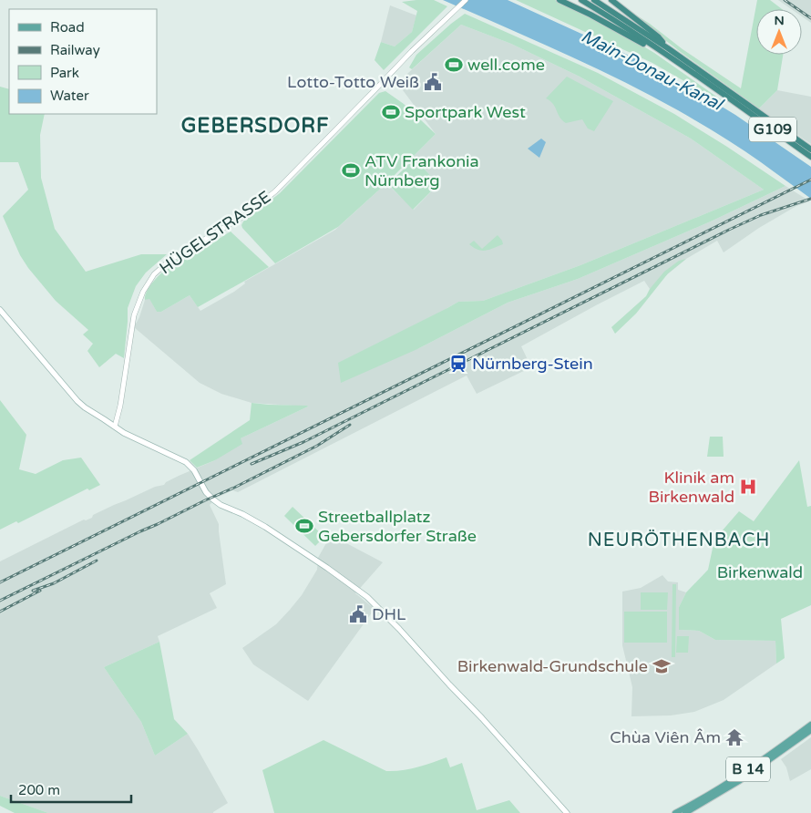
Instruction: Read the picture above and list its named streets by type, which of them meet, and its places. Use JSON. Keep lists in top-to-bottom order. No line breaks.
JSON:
{"streets":{"highway":["G109"],"main road":["B 14"],"street":["HÜGELSTRASSE"]},"districts":["GEBERSDORF","NEURÖTHENBACH"],"water":["Main-Donau-Kanal"],"parks":["Birkenwald"],"places":{"sports":["well.come","Sportpark West","ATV Frankonia Nürnberg","Streetballplatz Gebersdorfer Straße"],"public building":["Lotto-Totto Weiß","DHL"],"station":["Nürnberg-Stein"],"hospital":["Klinik am Birkenwald"],"school or university":["Birkenwald-Grundschule"],"temple":["Chùa Viên Âm"]},"legend":["Road","Railway","Park","Water"],"scale_bar":"200 m","north":"top"}
